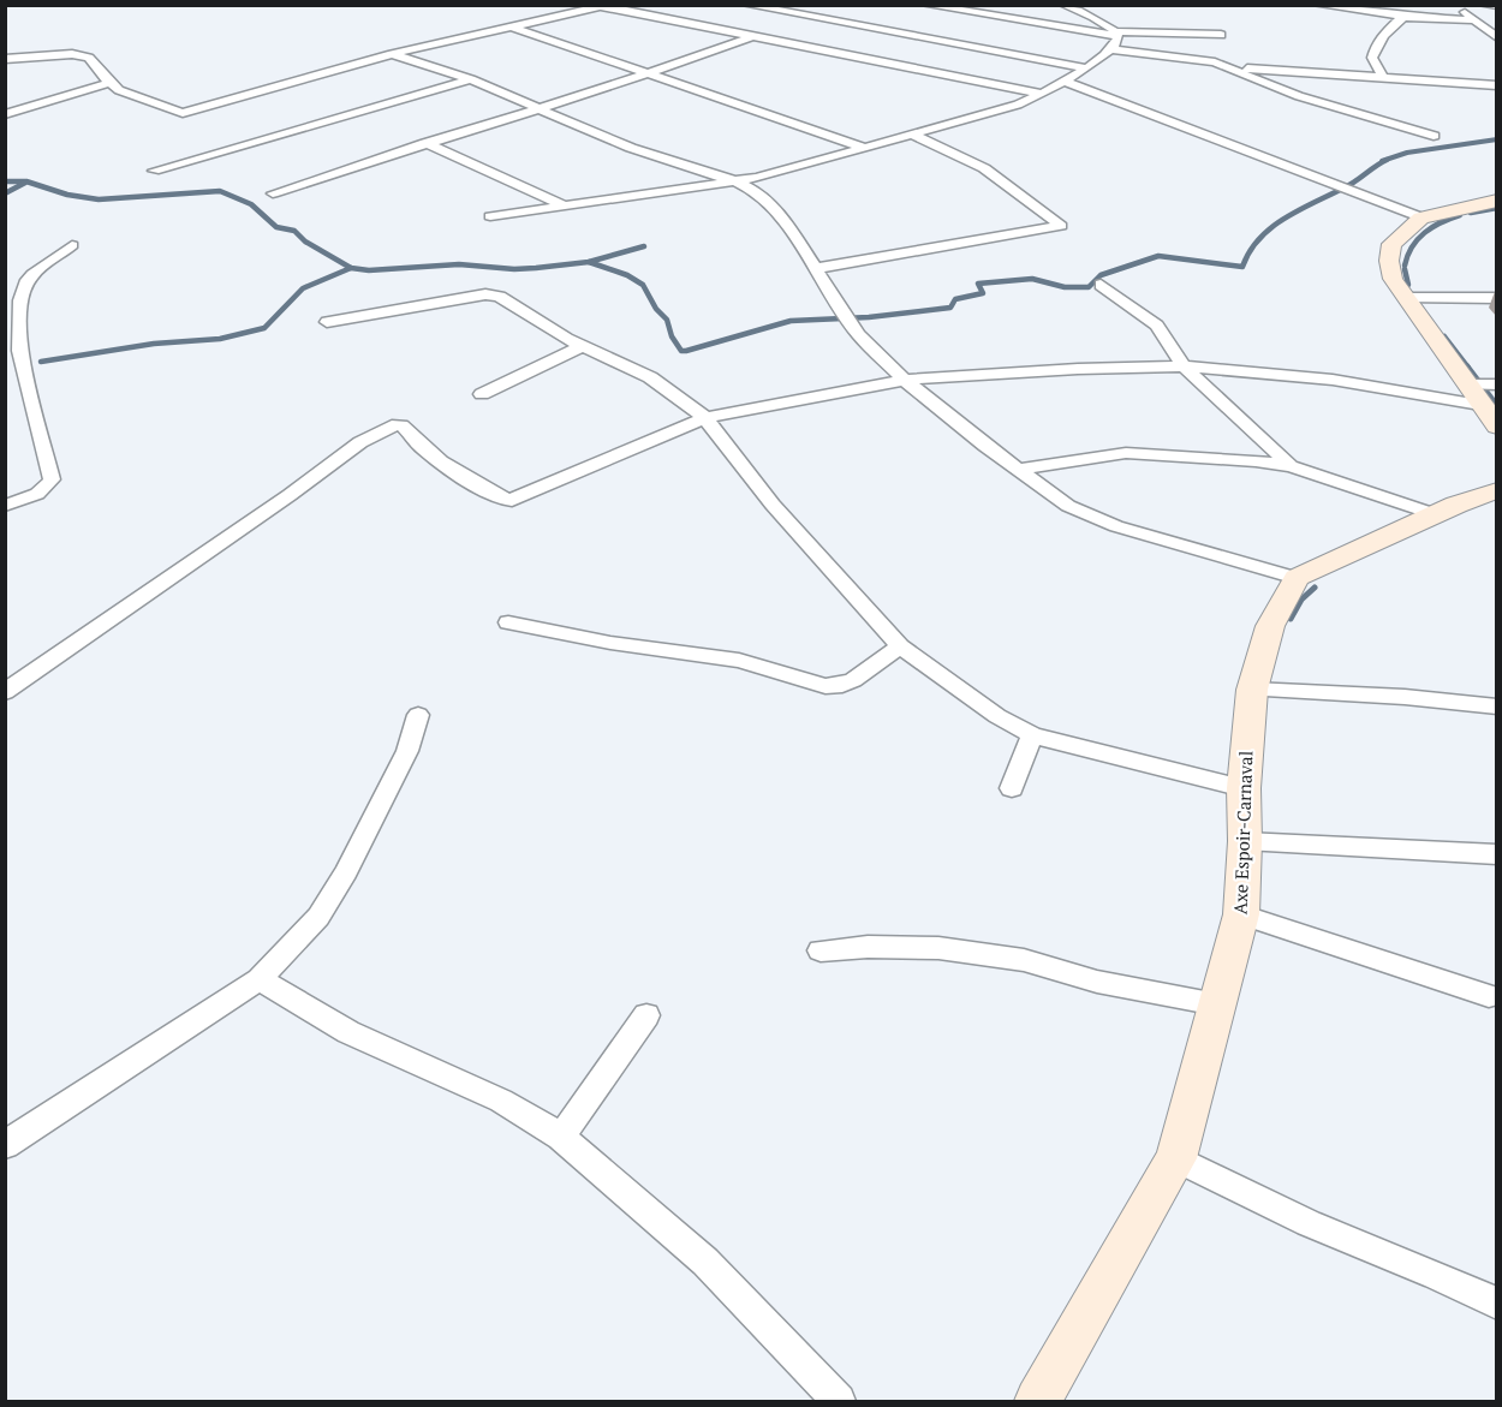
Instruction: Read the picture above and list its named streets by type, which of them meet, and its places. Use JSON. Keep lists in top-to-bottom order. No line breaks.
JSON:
{"streets":{"street":["Axe Espoir-Carnaval"]}}
